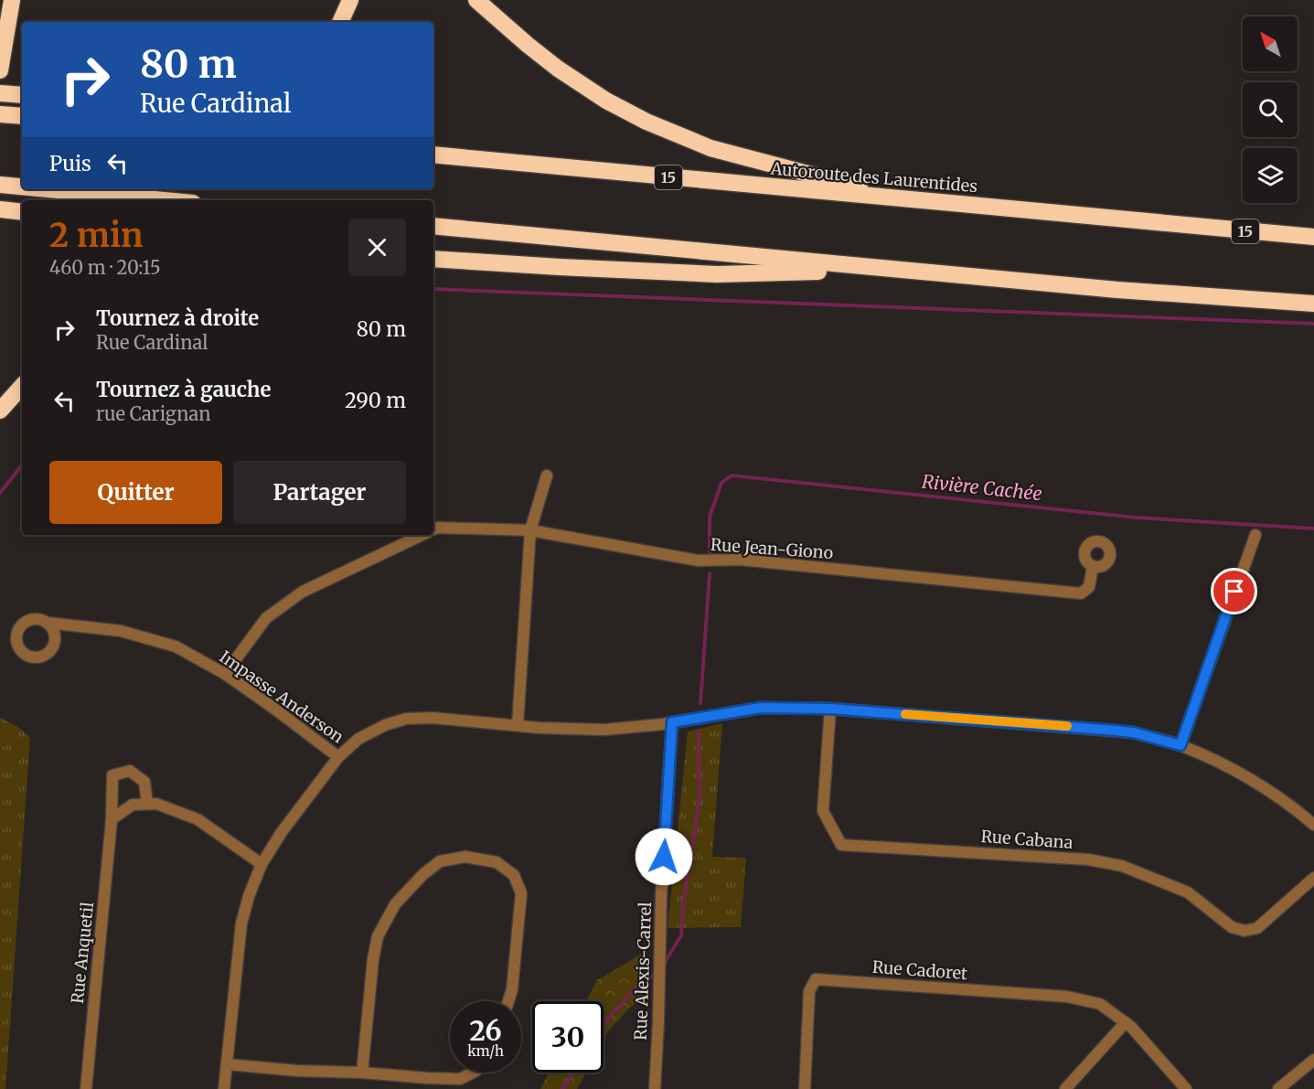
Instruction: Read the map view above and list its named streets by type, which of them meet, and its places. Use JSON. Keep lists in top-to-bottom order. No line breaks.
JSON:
{"streets":{"highway":["15","Autoroute des Laurentides"],"street":["Rue Jean-Giono","Impasse Anderson","Rue Cabana","Rue Anquetil","Rue Cadoret","Rue Alexis-Carrel"]},"crossings":[["Rue Jean-Giono","Impasse Anderson"]],"water":["Rivière Cachée"],"north":"top left","page":{"turn":["80 m","Rue Cardinal"],"then":"Puis","heading":["2 min","460 m · 20:15"],"list":[{"name":"Tournez à droite","note":"Rue Cardinal","value":"80 m"},{"name":"Tournez à gauche","note":"rue Carignan","value":"290 m"}],"buttons":["Quitter","Partager"],"speed":"26 km/h","limit":"30"}}
